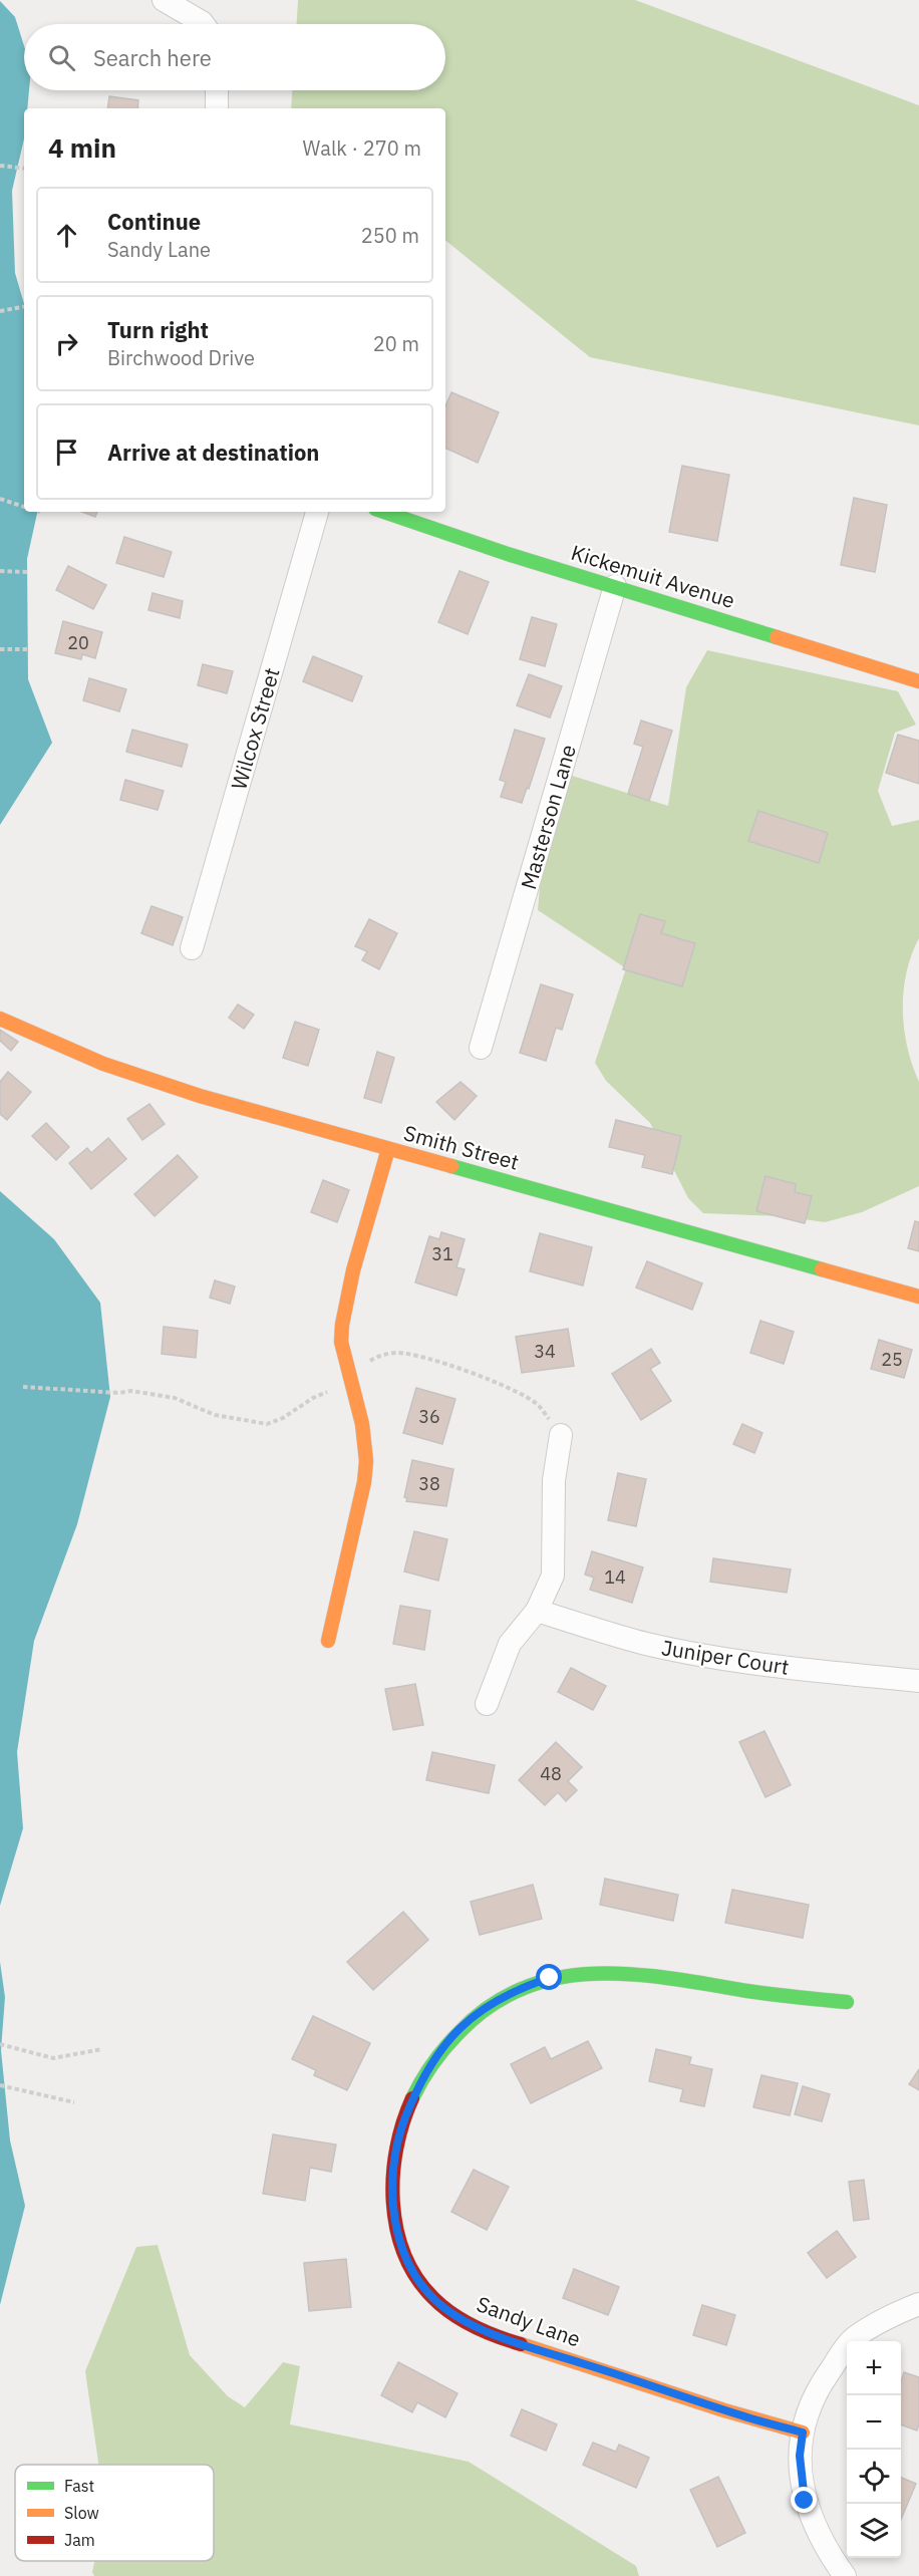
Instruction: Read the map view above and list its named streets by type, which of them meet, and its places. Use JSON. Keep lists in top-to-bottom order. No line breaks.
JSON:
{"streets":{"street":["Kickemuit Avenue","Wilcox Street","Masterson Lane","Smith Street","Juniper Court","Sandy Lane"]},"crossings":[["Kickemuit Avenue","Masterson Lane"]],"house_numbers":["20","31","34","25","36","38","14","48"],"legend":["Fast","Slow","Jam"],"page":{"search":"Search here","heading":["4 min","Walk · 270 m"],"list":[["Continue","Sandy Lane","250 m"],["Turn right","Birchwood Drive","20 m"],"Arrive at destination"],"map_buttons":["+","−"]}}
